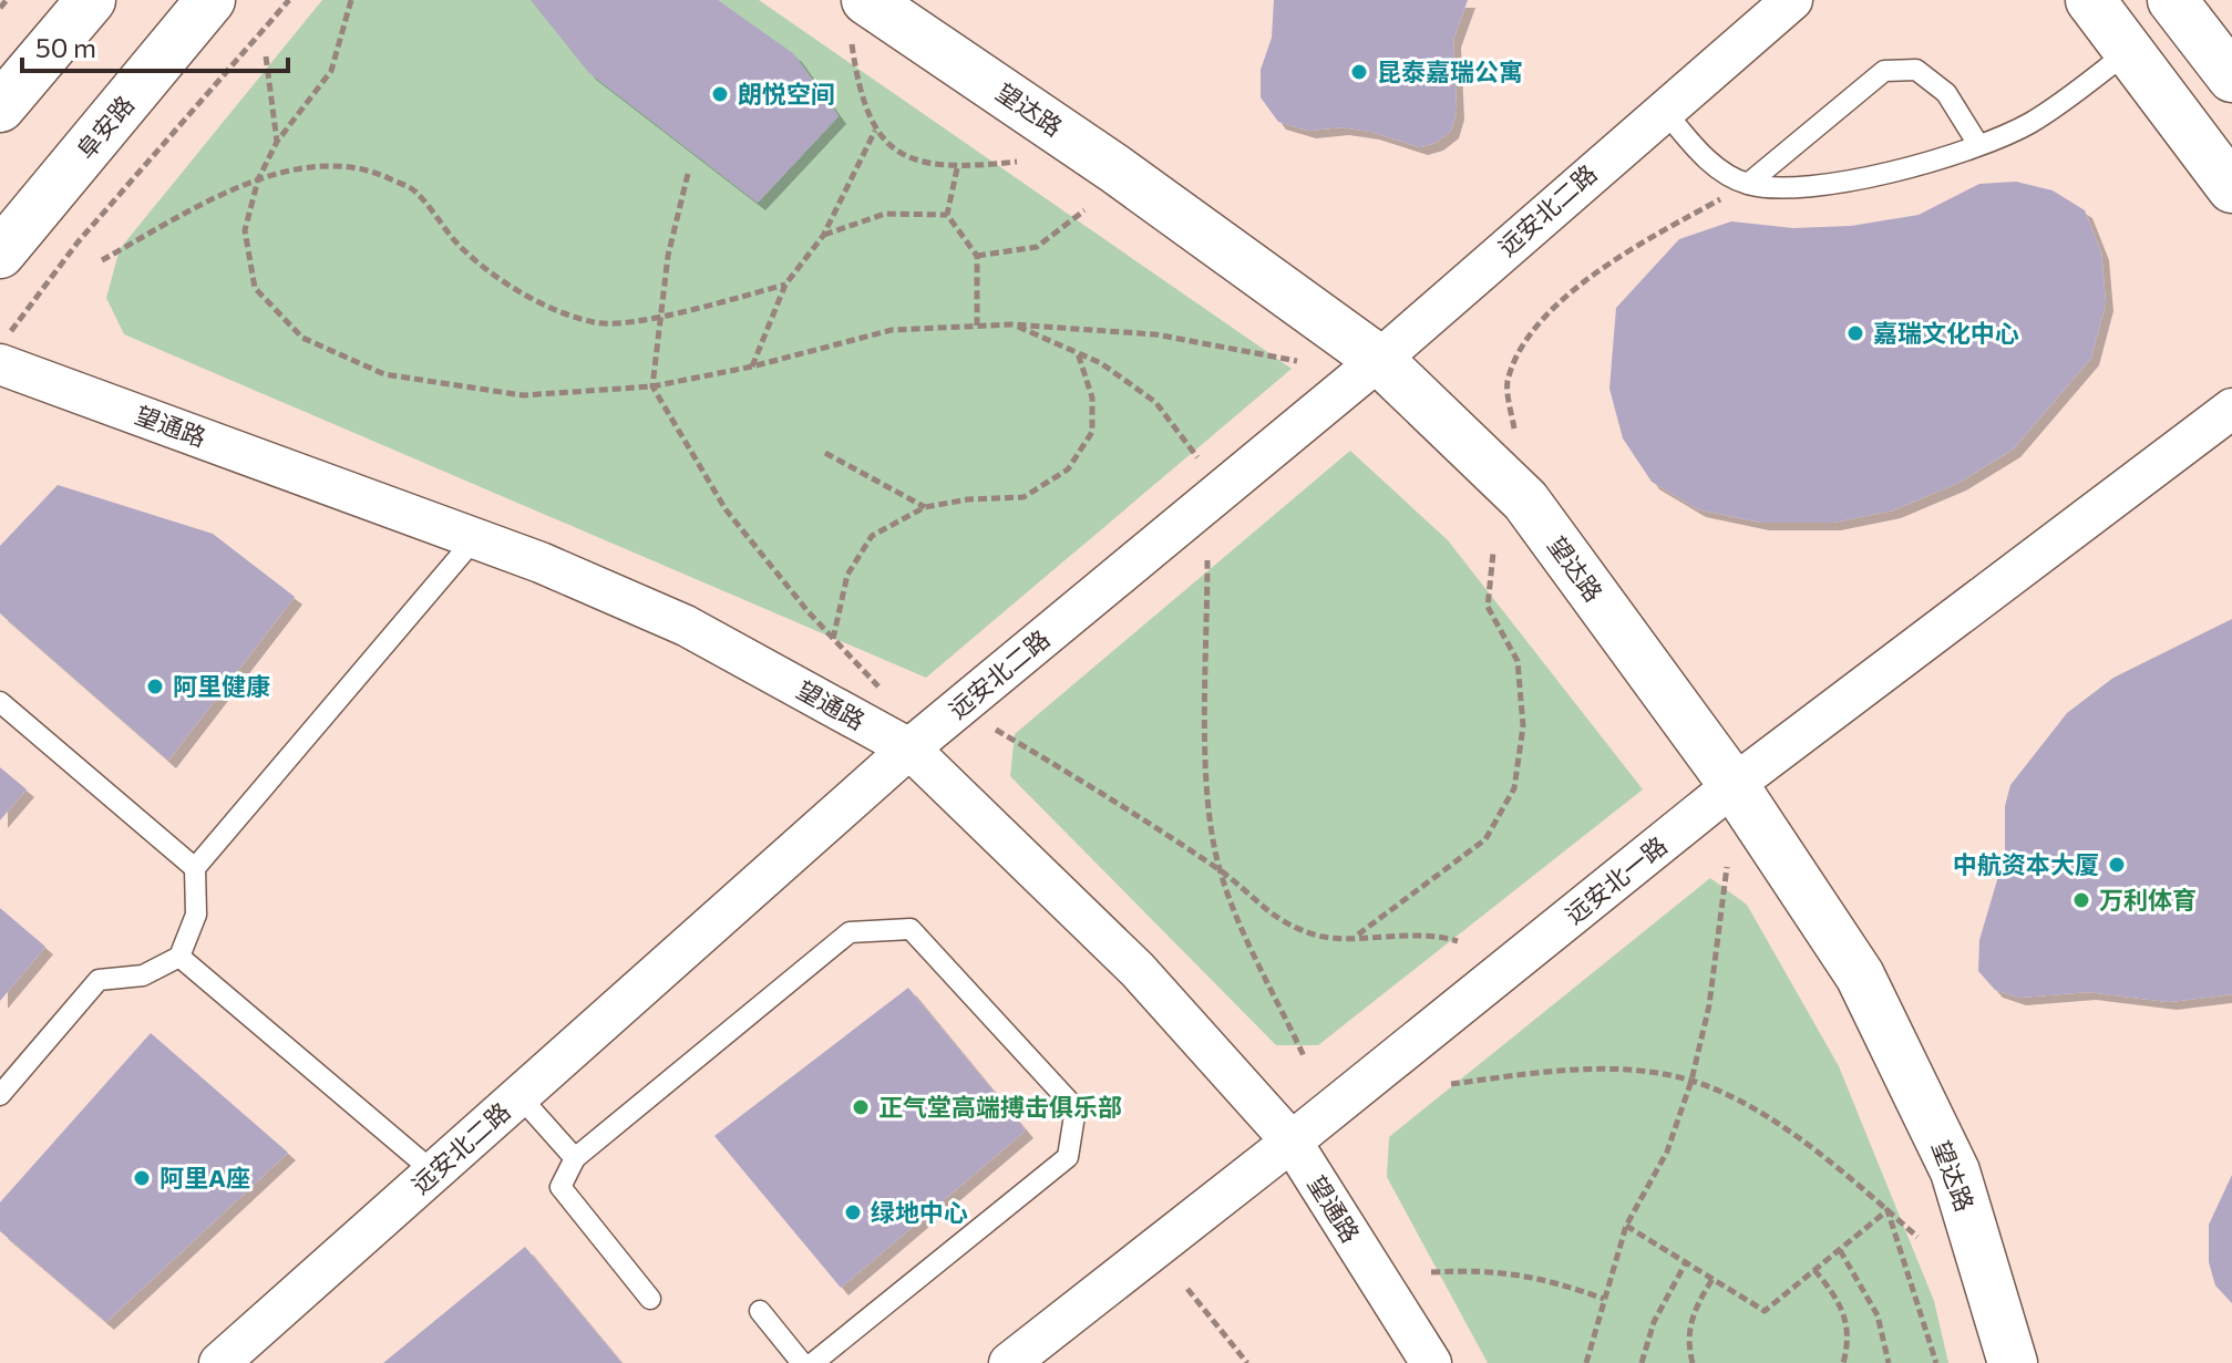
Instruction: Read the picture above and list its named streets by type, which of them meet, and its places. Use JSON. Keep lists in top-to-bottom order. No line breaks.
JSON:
{"streets":{"street":["望达路","阜安路","远安北二路","望通路","远安北一路"]},"crossings":[["望达路","远安北二路"],["望达路","远安北一路"],["远安北二路","望通路"],["望通路","远安北一路"]],"places":["昆泰嘉瑞公寓","朗悦空间","嘉瑞文化中心","阿里健康","中航资本大厦","万利体育","正气堂高端搏击俱乐部","阿里A座","绿地中心"],"scale_bar":"50 m"}
